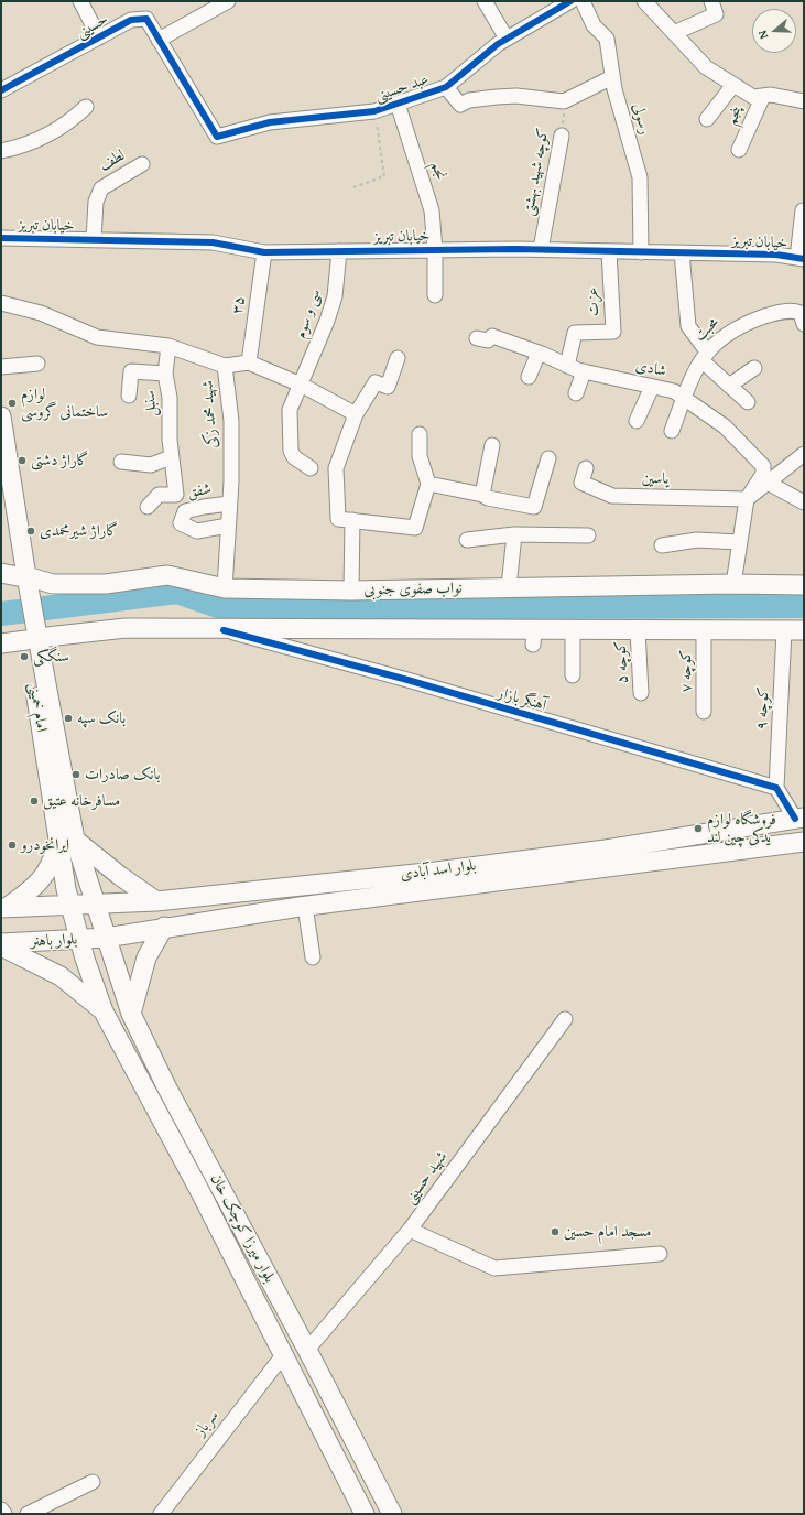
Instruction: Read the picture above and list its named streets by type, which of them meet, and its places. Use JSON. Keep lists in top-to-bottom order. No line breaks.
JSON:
{"streets":{"main road":["نواب صفوی جنوبی","امام خمینی","بلوار اسد آبادی","بلوار باهنر","بلوار میرزا کوچک خان"],"street":["حسینی","عبد حسینی","پنجم","رسولی","لطف","نجم","کوچه شهید بهشتی","خیابان تبریز","عزت","۳۵","سی و سوم","محبت","شادی","سنبل","شهید محمد زکی","یاسین","شفق","کوچه ۵","کوچه ۷","آهنگر بازار","کوچه ۹","شهید حسینی","سرباز"]},"crossings":[["حسینی","عبد حسینی"],["عبد حسینی","نجم"],["رسولی","خیابان تبریز"],["لطف","خیابان تبریز"],["نجم","خیابان تبریز"],["کوچه شهید بهشتی","خیابان تبریز"],["خیابان تبریز","عزت"],["خیابان تبریز","۳۵"],["خیابان تبریز","سی و سوم"],["عزت","شادی"],["محبت","شادی"],["شادی","یاسین"],["سنبل","شهید محمد زکی"],["شهید محمد زکی","شفق"],["شهید محمد زکی","نواب صفوی جنوبی"],["نواب صفوی جنوبی","امام خمینی"],["آهنگر بازار","کوچه ۹"],["امام خمینی","بلوار اسد آبادی"],["امام خمینی","بلوار باهنر"],["امام خمینی","بلوار میرزا کوچک خان"],["بلوار اسد آبادی","بلوار باهنر"],["بلوار اسد آبادی","بلوار میرزا کوچک خان"],["بلوار باهنر","بلوار میرزا کوچک خان"],["شهید حسینی","بلوار میرزا کوچک خان"],["بلوار میرزا کوچک خان","سرباز"]],"places":["لوازم ساختمانی گروسی","گاراژ دشتی","گاراژ شیرمحمدی","سنگکی","بانک سپه","بانک صادرات","مسافرخانه عتیق","فروشگاه لوازم یدکی چین لند","ایرانخودرو","مسجد امام حسین"],"north":"left"}
